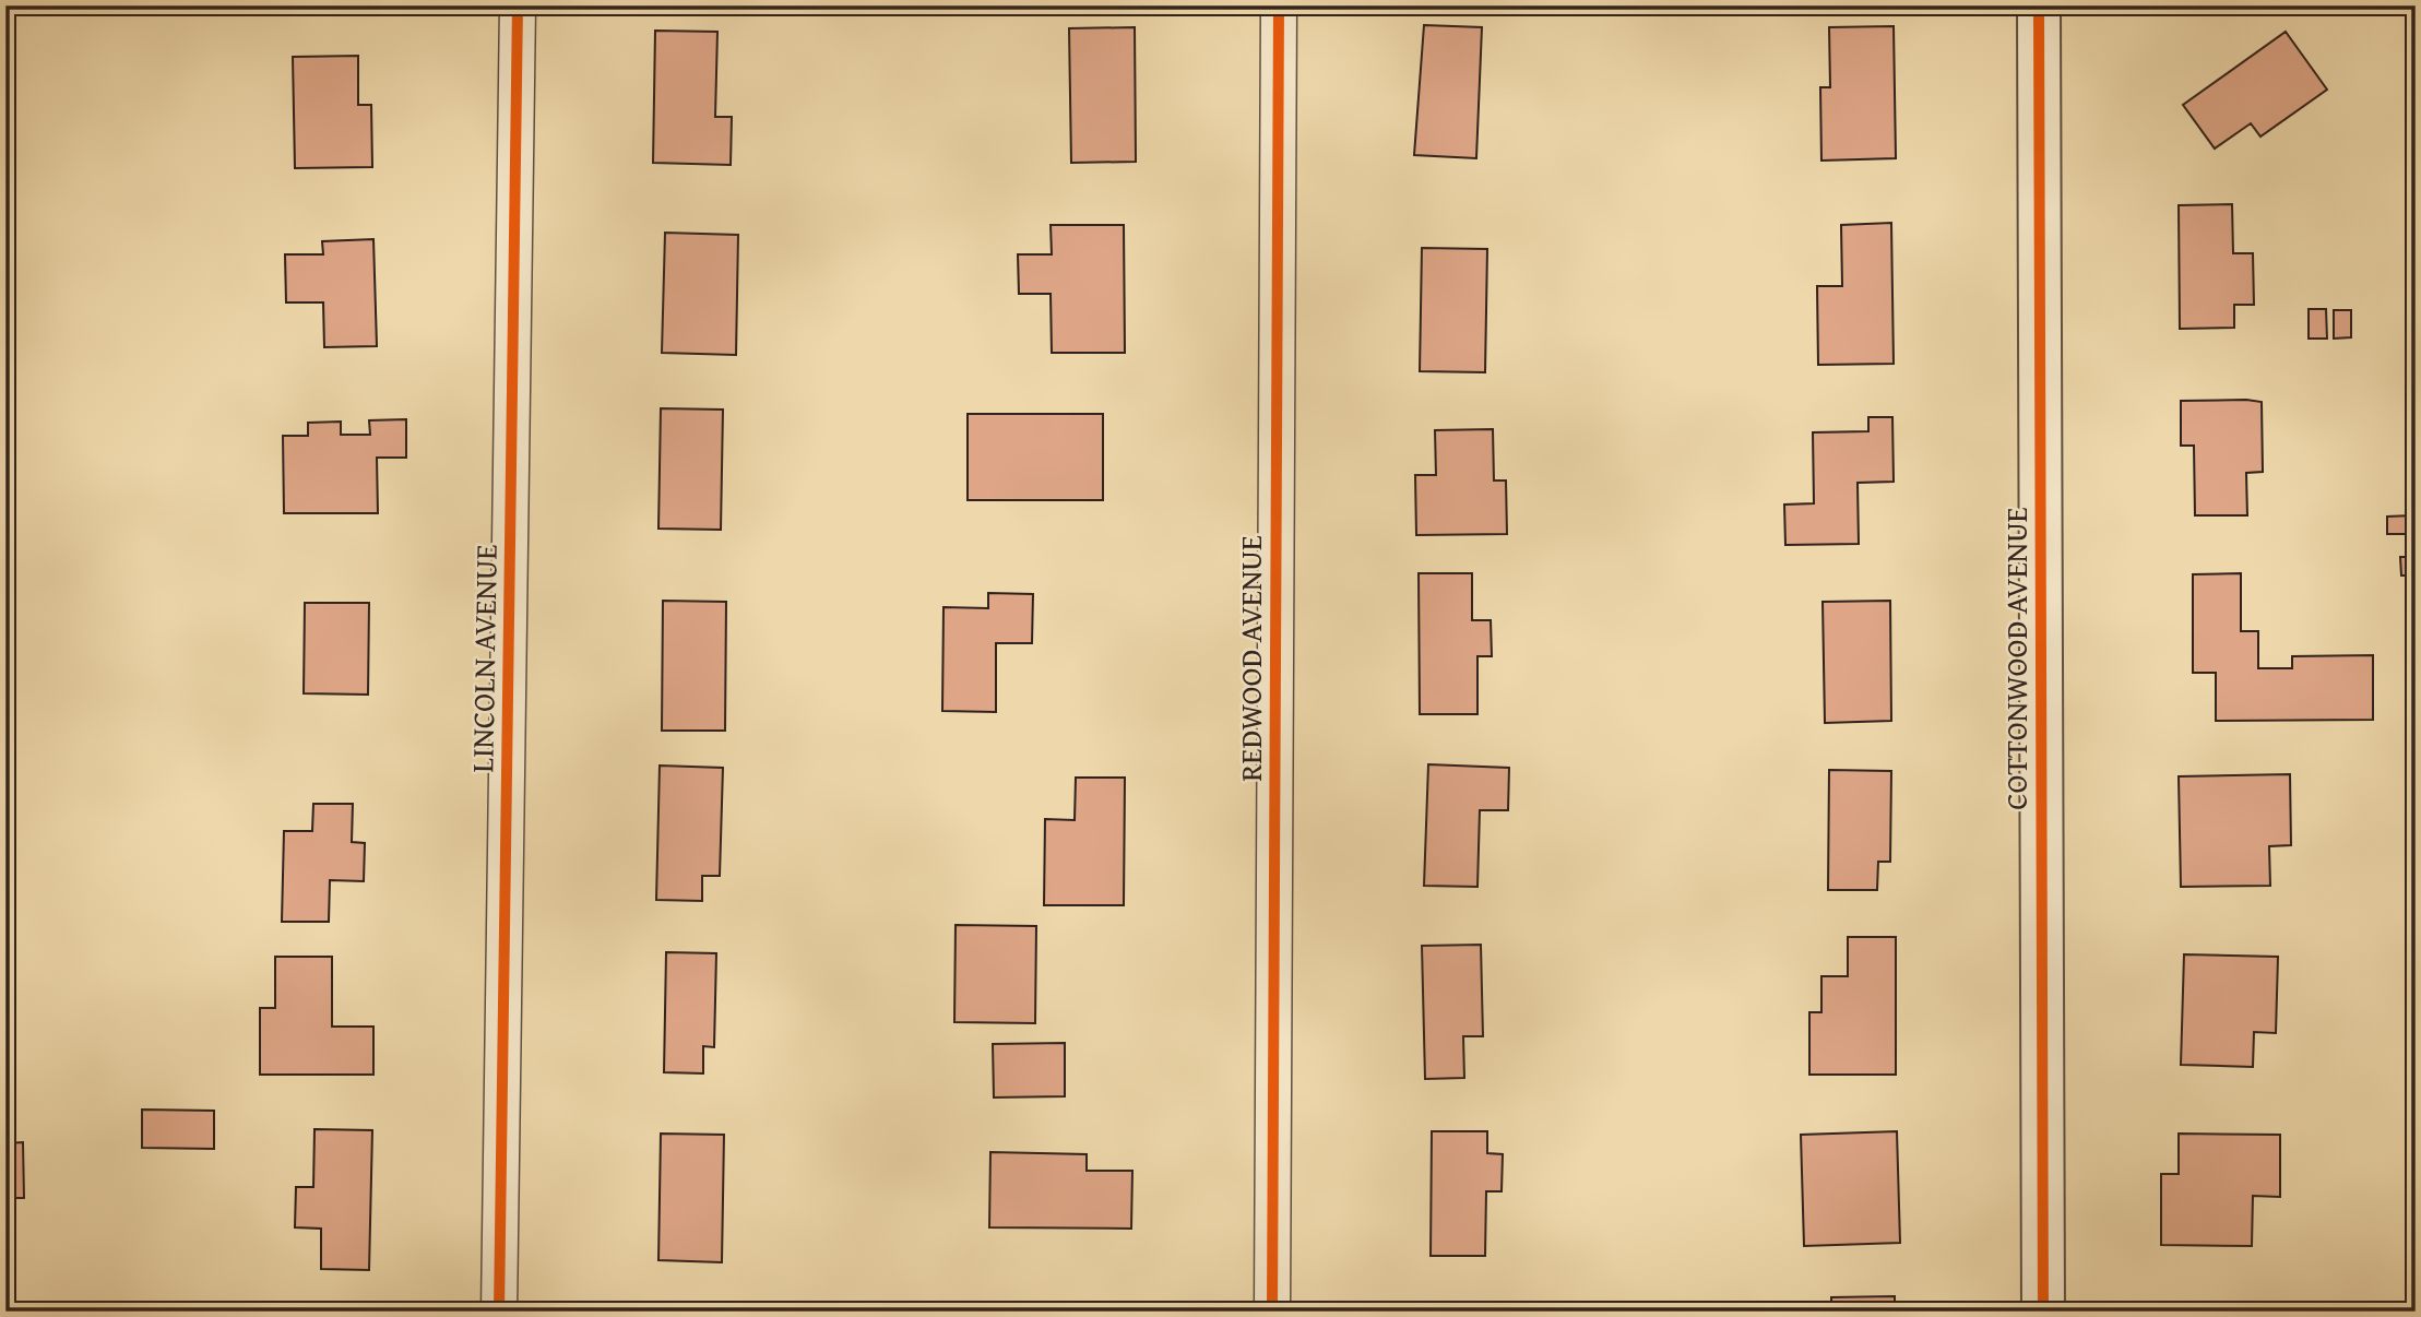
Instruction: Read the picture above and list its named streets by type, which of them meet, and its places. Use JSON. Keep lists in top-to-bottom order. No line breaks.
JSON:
{"streets":{"street":["LINCOLN AVENUE","REDWOOD AVENUE","COTTONWOOD AVENUE"]}}
